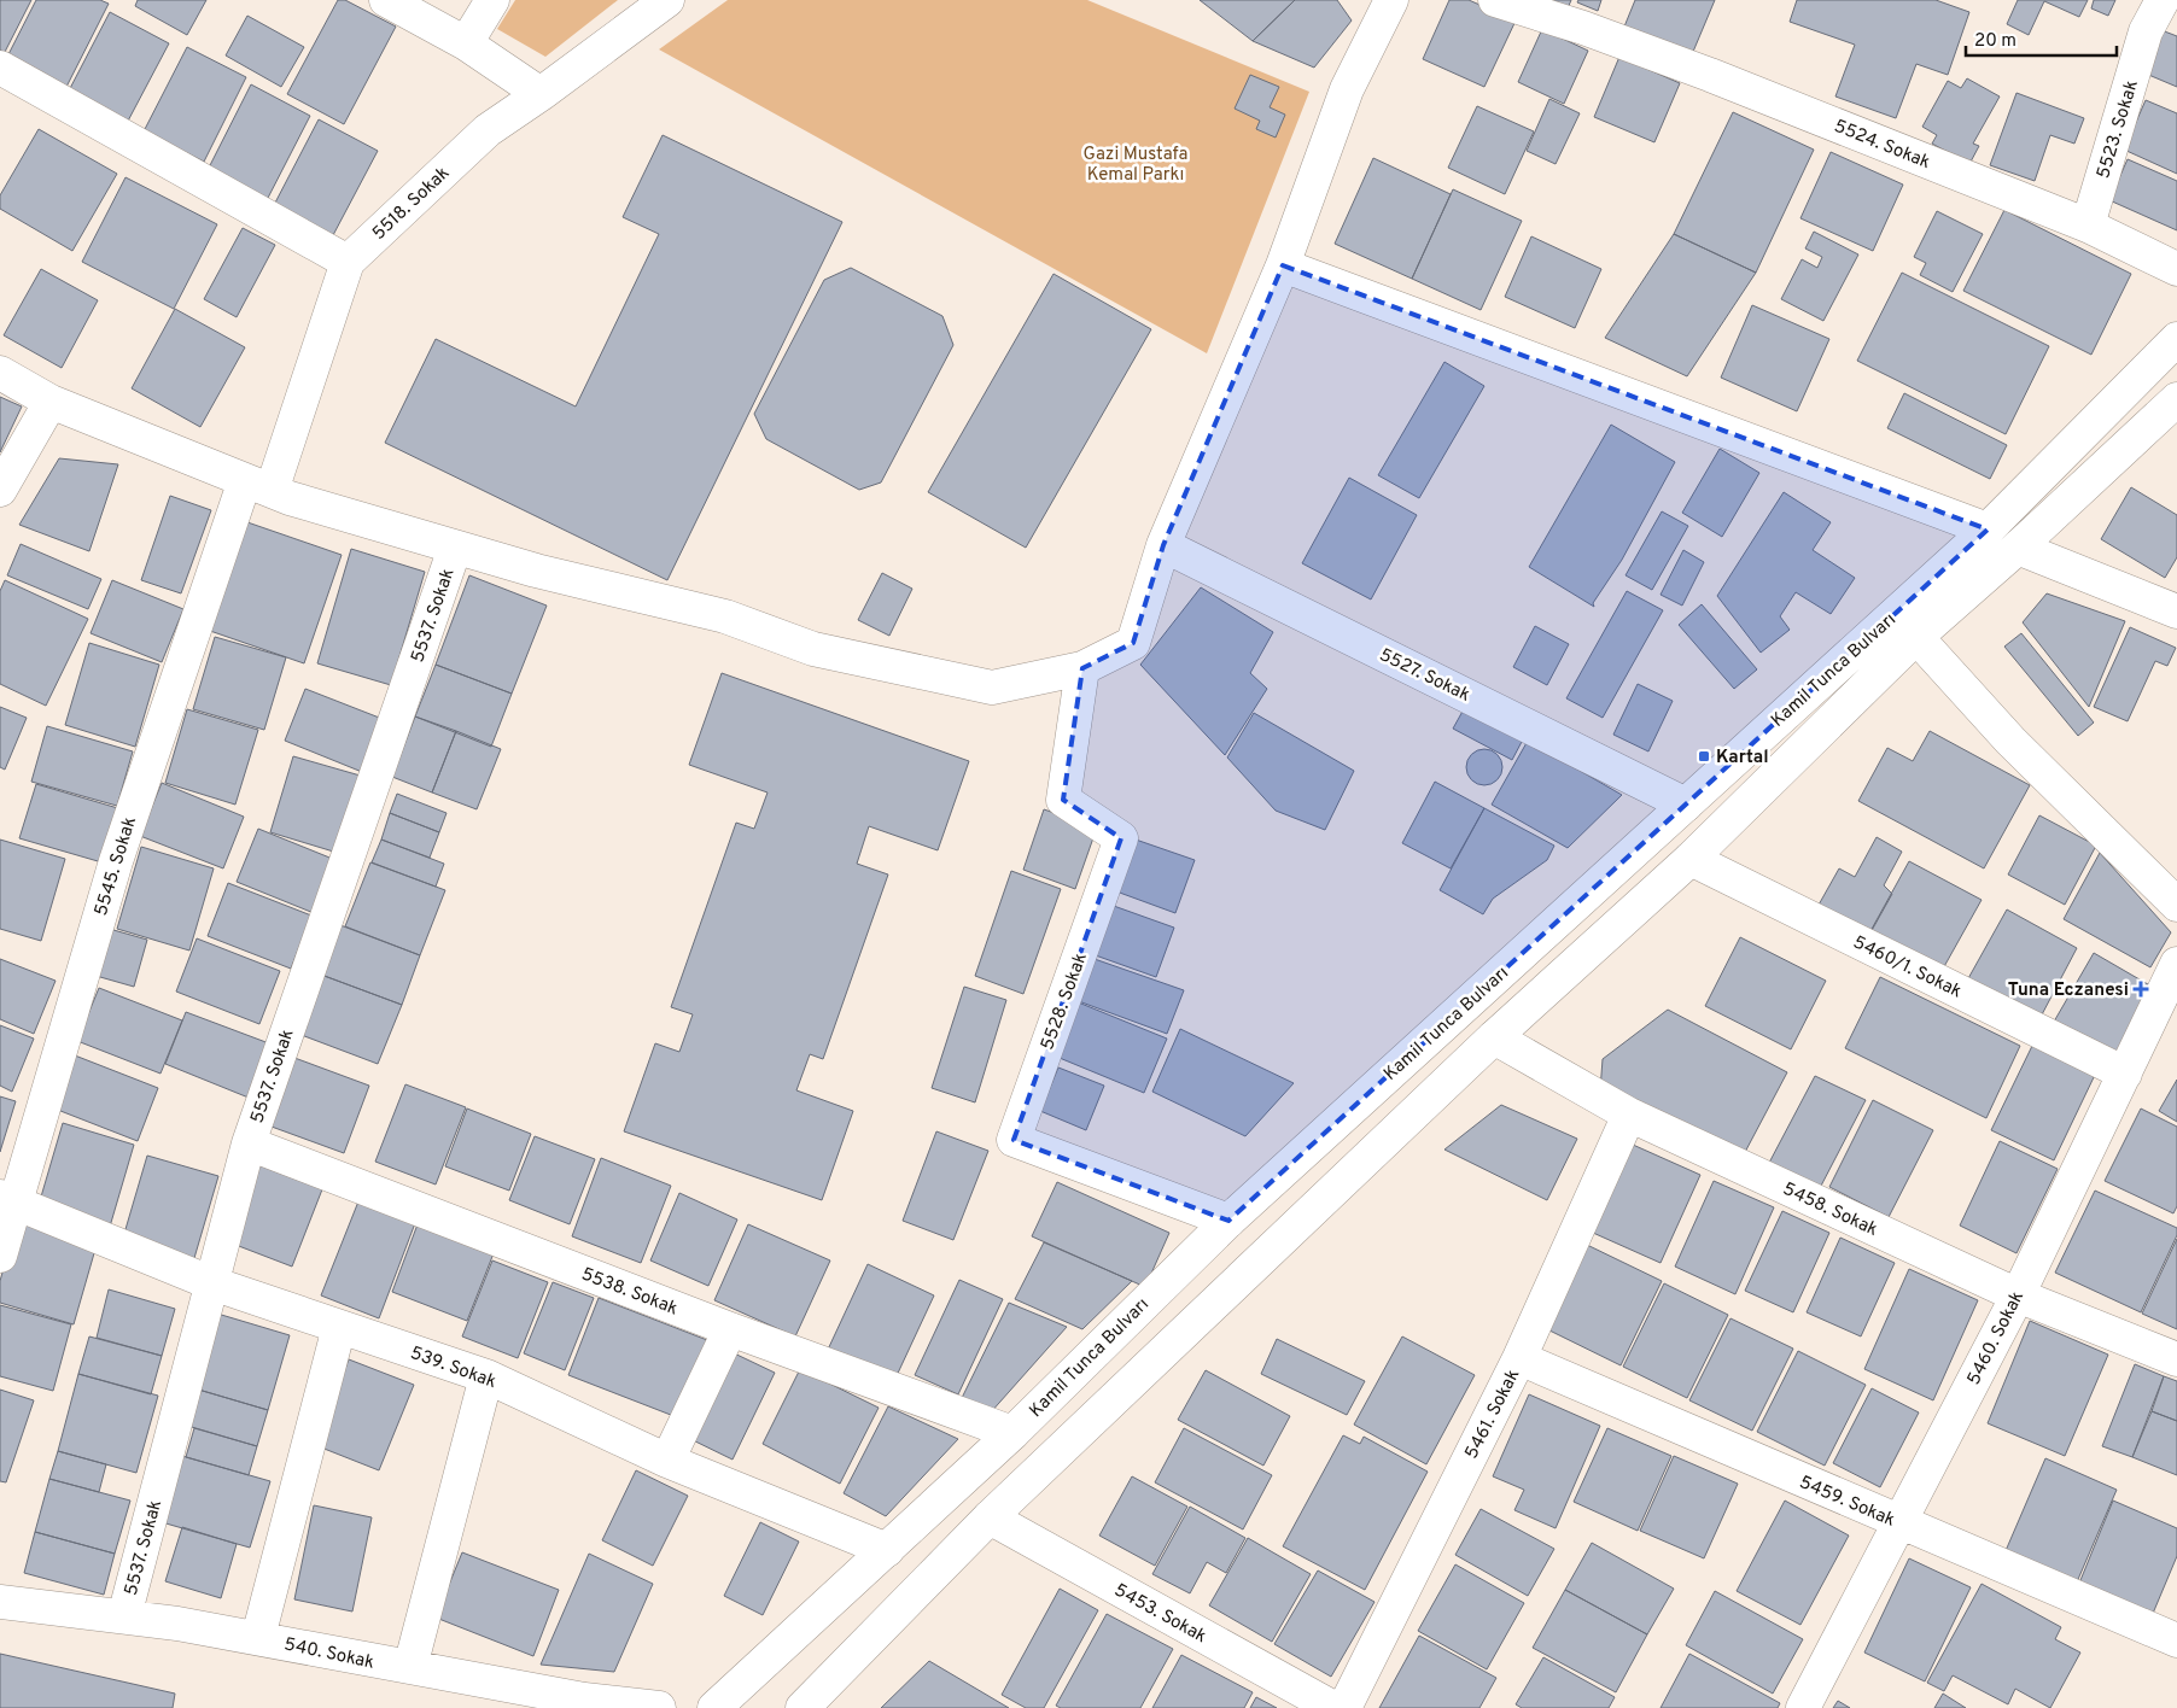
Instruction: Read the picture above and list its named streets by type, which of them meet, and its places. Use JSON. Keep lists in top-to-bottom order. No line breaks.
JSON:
{"streets":{"street":["5523. Sokak","5524. Sokak","5518. Sokak","5537. Sokak","Kamil Tunca Bulvarı","5527. Sokak","5545. Sokak","5460/1. Sokak","5528. Sokak","5458. Sokak","5538. Sokak","5460. Sokak","539. Sokak","5461. Sokak","5459. Sokak","5453. Sokak","540. Sokak"]},"crossings":[["5523. Sokak","5524. Sokak"],["5518. Sokak","5545. Sokak"],["5537. Sokak","5538. Sokak"],["5537. Sokak","539. Sokak"],["5537. Sokak","540. Sokak"],["Kamil Tunca Bulvarı","5527. Sokak"],["Kamil Tunca Bulvarı","5460/1. Sokak"],["Kamil Tunca Bulvarı","5528. Sokak"],["Kamil Tunca Bulvarı","5458. Sokak"],["Kamil Tunca Bulvarı","5538. Sokak"],["Kamil Tunca Bulvarı","539. Sokak"],["Kamil Tunca Bulvarı","5453. Sokak"],["5545. Sokak","539. Sokak"],["5460/1. Sokak","5460. Sokak"],["5458. Sokak","5460. Sokak"],["5458. Sokak","5461. Sokak"],["5460. Sokak","5459. Sokak"],["5461. Sokak","5459. Sokak"]],"parks":["Gazi Mustafa Kemal Parkı"],"places":{"transit":["Kartal"],"health":["Tuna Eczanesi"]},"scale_bar":"20 m"}
